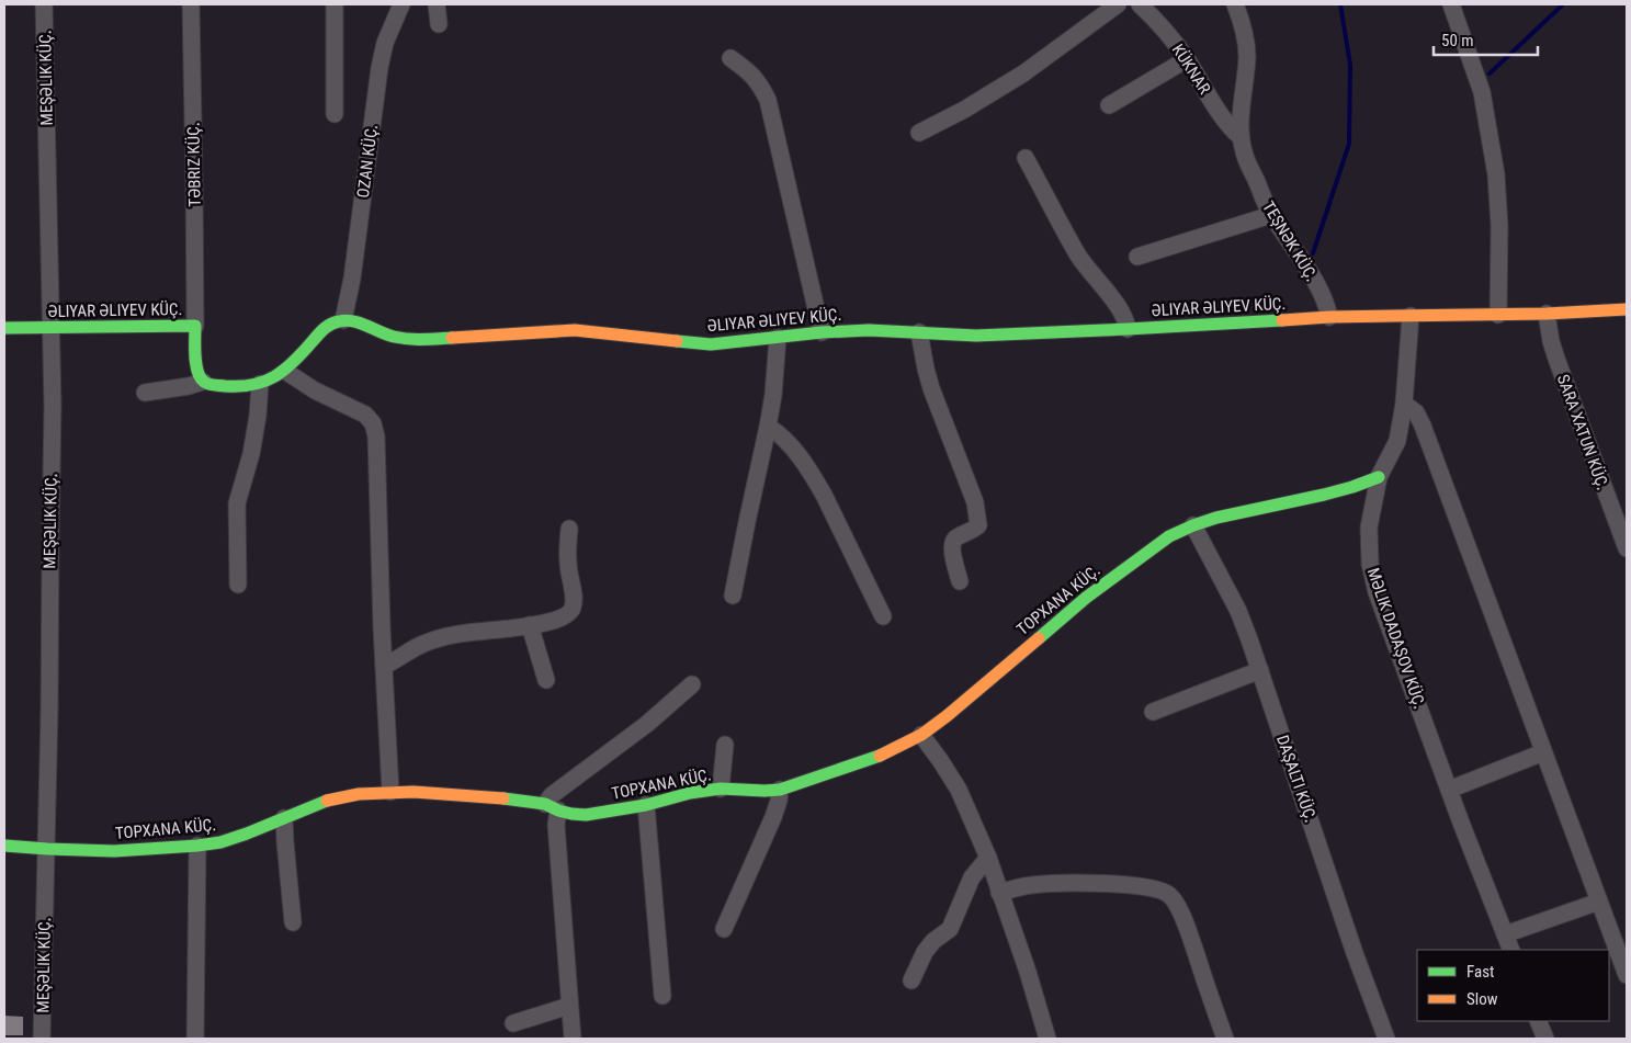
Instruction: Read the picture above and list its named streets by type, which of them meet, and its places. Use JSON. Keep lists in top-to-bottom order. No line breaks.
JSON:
{"streets":{"street":["KÜKNAR","MEŞƏLIK KÜÇ.","OZAN KÜÇ.","TƏBRIZ KÜÇ.","TEŞNƏK KÜÇ.","ƏLIYAR ƏLIYEV KÜÇ.","SARA XATUN KÜÇ.","TOPXANA KÜÇ.","MƏLIK DADAŞOV KÜÇ."]},"crossings":[["KÜKNAR","TEŞNƏK KÜÇ."],["MEŞƏLIK KÜÇ.","ƏLIYAR ƏLIYEV KÜÇ."],["MEŞƏLIK KÜÇ.","TOPXANA KÜÇ."],["OZAN KÜÇ.","ƏLIYAR ƏLIYEV KÜÇ."],["TƏBRIZ KÜÇ.","ƏLIYAR ƏLIYEV KÜÇ."],["TEŞNƏK KÜÇ.","ƏLIYAR ƏLIYEV KÜÇ."],["ƏLIYAR ƏLIYEV KÜÇ.","SARA XATUN KÜÇ."],["ƏLIYAR ƏLIYEV KÜÇ.","MƏLIK DADAŞOV KÜÇ."],["TOPXANA KÜÇ.","MƏLIK DADAŞOV KÜÇ."]],"legend":["Fast","Slow"],"scale_bar":"50 m"}
